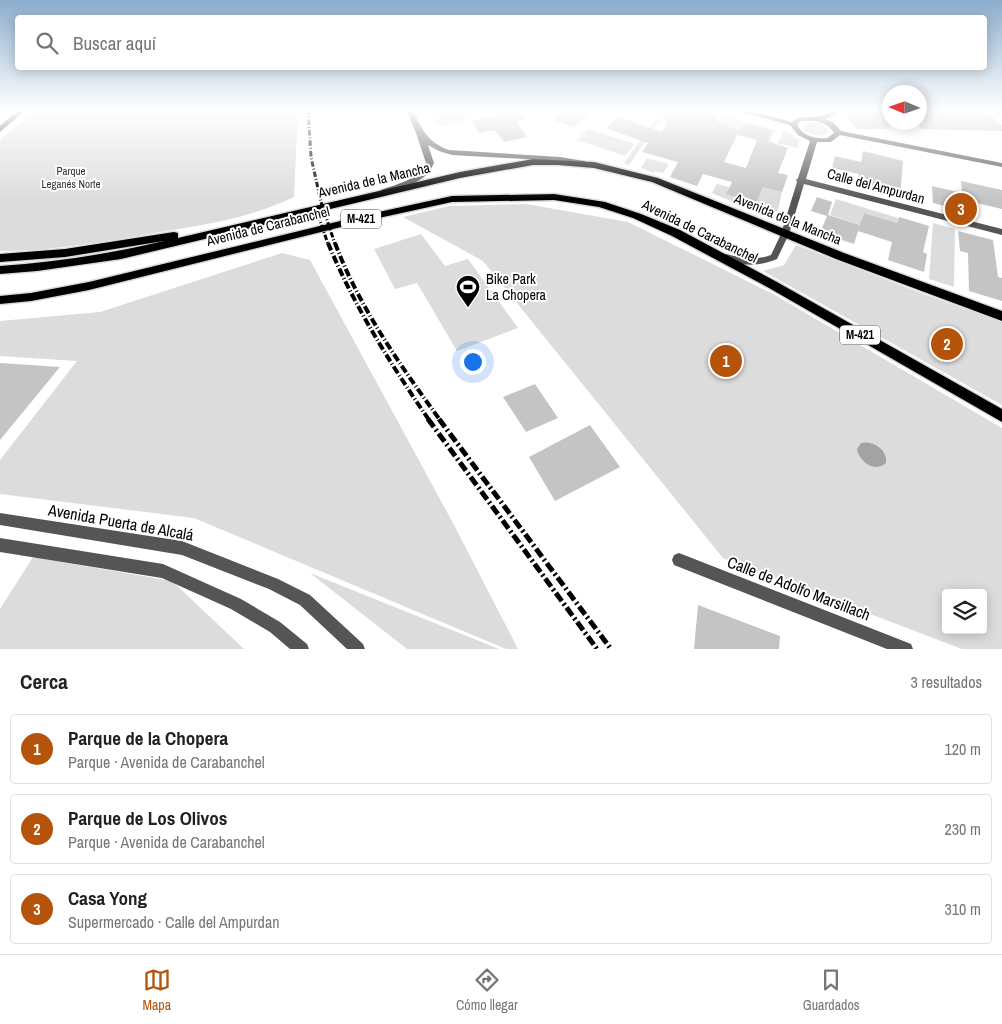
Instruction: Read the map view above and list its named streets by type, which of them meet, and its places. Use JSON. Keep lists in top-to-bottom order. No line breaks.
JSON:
{"streets":{"main road":["Avenida de la Mancha","M-421","Avenida de Carabanchel"],"street":["Calle del Ampurdan","Avenida Puerta de Alcalá","Calle de Adolfo Marsillach"]},"parks":["Parque Leganés Norte"],"places":{"sports":["Bike Park La Chopera"]},"north":"left","page":{"search":"Buscar aquí","pins":["3","2","1"],"heading":["Cerca","3 resultados"],"list":[{"mark":"1","name":"Parque de la Chopera","note":"Parque · Avenida de Carabanchel","value":"120 m"},{"mark":"2","name":"Parque de Los Olivos","note":"Parque · Avenida de Carabanchel","value":"230 m"},{"mark":"3","name":"Casa Yong","note":"Supermercado · Calle del Ampurdan","value":"310 m"}],"nav":["Mapa","Cómo llegar","Guardados"]}}
